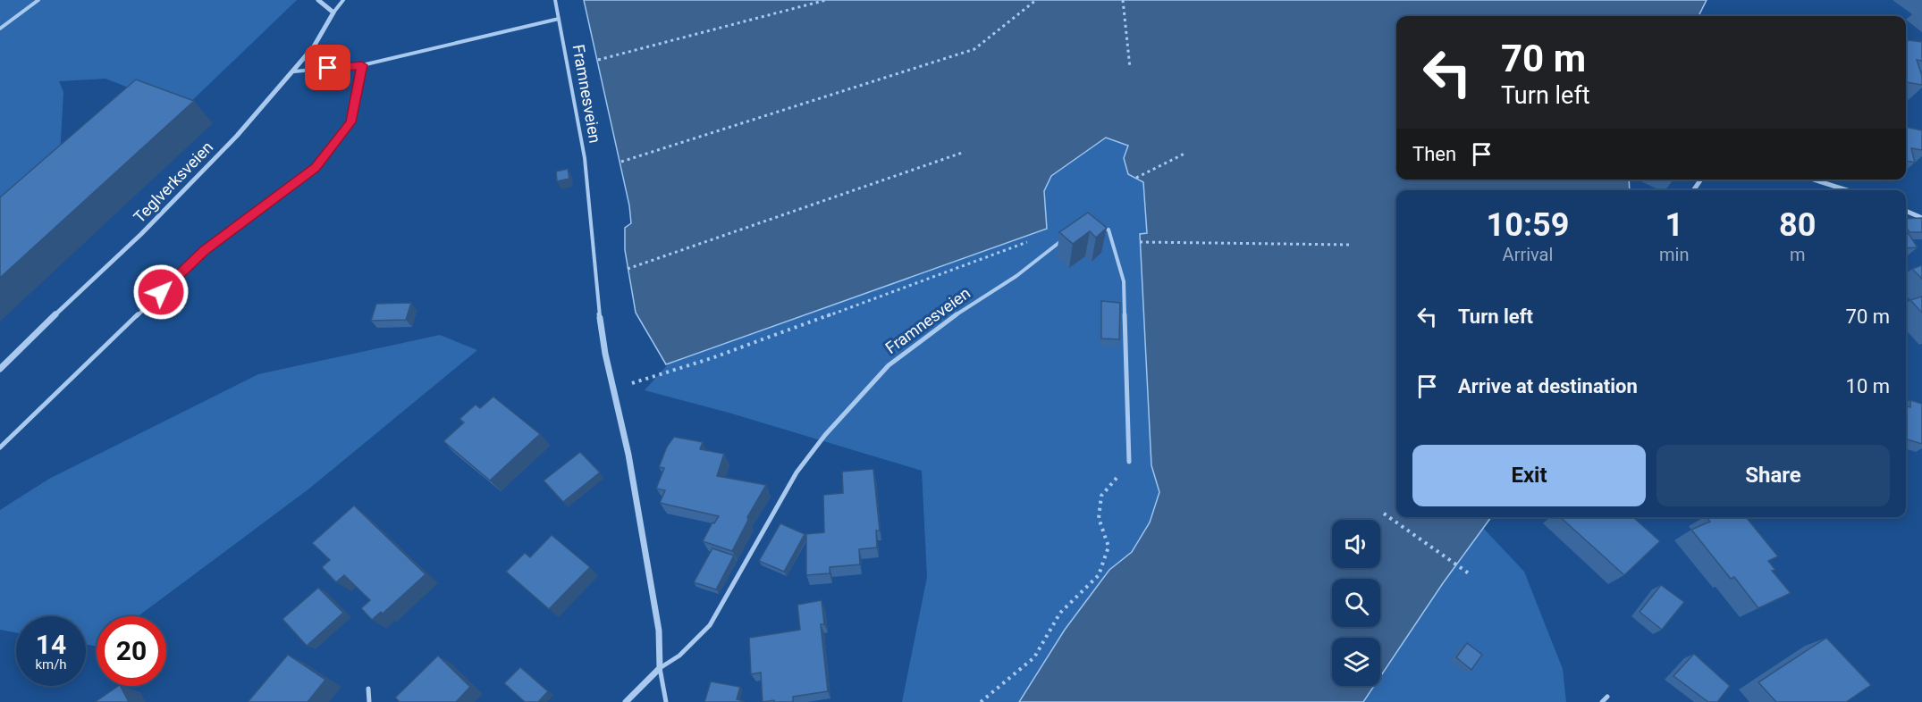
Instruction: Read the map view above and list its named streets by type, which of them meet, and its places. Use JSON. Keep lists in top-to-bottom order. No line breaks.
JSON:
{"streets":{"street":["Framnesveien","Teglverksveien"]},"page":{"turn":["70 m","Turn left"],"then":"Then","eta":["10:59","Arrival","1","min","80","m"],"list":[{"name":"Turn left","value":"70 m"},{"name":"Arrive at destination","value":"10 m"}],"buttons":["Exit","Share"],"speed":"14 km/h","limit":"20"}}
